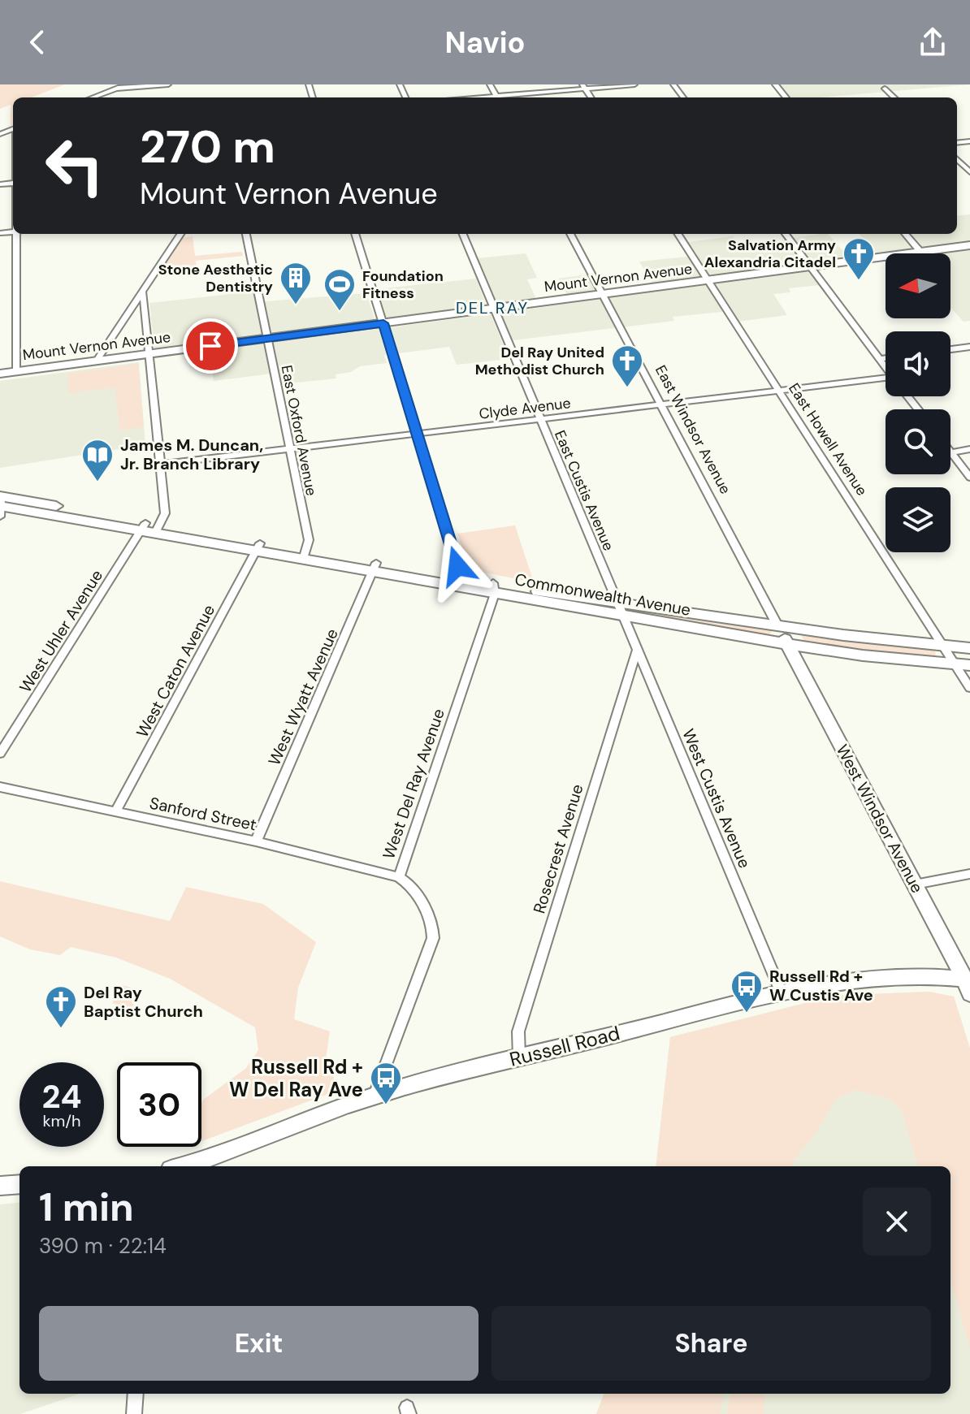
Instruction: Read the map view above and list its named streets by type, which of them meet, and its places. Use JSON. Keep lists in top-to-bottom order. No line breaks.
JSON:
{"streets":{"street":["Mount Vernon Avenue","Clyde Avenue","East Windsor Avenue","East Oxford Avenue","East Howell Avenue","East Custis Avenue","Commonwealth Avenue","West Uhler Avenue","West Caton Avenue","West Wyatt Avenue","West Del Ray Avenue","West Custis Avenue","Sanford Street","West Windsor Avenue","Rosecrest Avenue","Russell Road"]},"crossings":[["Mount Vernon Avenue","East Windsor Avenue"],["Mount Vernon Avenue","East Oxford Avenue"],["Mount Vernon Avenue","East Howell Avenue"],["Mount Vernon Avenue","East Custis Avenue"],["Clyde Avenue","East Windsor Avenue"],["Clyde Avenue","East Oxford Avenue"],["Clyde Avenue","East Howell Avenue"],["Clyde Avenue","East Custis Avenue"],["East Windsor Avenue","Commonwealth Avenue"],["East Windsor Avenue","West Windsor Avenue"],["East Oxford Avenue","Commonwealth Avenue"],["East Howell Avenue","Commonwealth Avenue"],["East Custis Avenue","Commonwealth Avenue"],["East Custis Avenue","West Custis Avenue"],["Commonwealth Avenue","West Uhler Avenue"],["Commonwealth Avenue","West Caton Avenue"],["Commonwealth Avenue","West Wyatt Avenue"],["Commonwealth Avenue","West Del Ray Avenue"],["Commonwealth Avenue","West Custis Avenue"],["Commonwealth Avenue","West Windsor Avenue"],["West Caton Avenue","Sanford Street"],["West Wyatt Avenue","Sanford Street"],["West Del Ray Avenue","Sanford Street"],["West Del Ray Avenue","Russell Road"],["West Custis Avenue","Rosecrest Avenue"],["West Custis Avenue","Russell Road"],["West Windsor Avenue","Russell Road"],["Rosecrest Avenue","Russell Road"]],"districts":["DEL RAY"],"places":{"church":["Salvation Army Alexandria Citadel","Del Ray United Methodist Church","Del Ray Baptist Church"],"building":["Stone Aesthetic Dentistry"],"sports":["Foundation Fitness"],"library":["James M. Duncan, Jr. Branch Library"],"bus stop":["Russell Rd + W Custis Ave","Russell Rd + W Del Ray Ave"]},"north":"left","page":{"header":"Navio","turn":["270 m","Mount Vernon Avenue"],"speed":"24 km/h","limit":"30","heading":["1 min","390 m · 22:14"],"buttons":["Exit","Share"]}}
